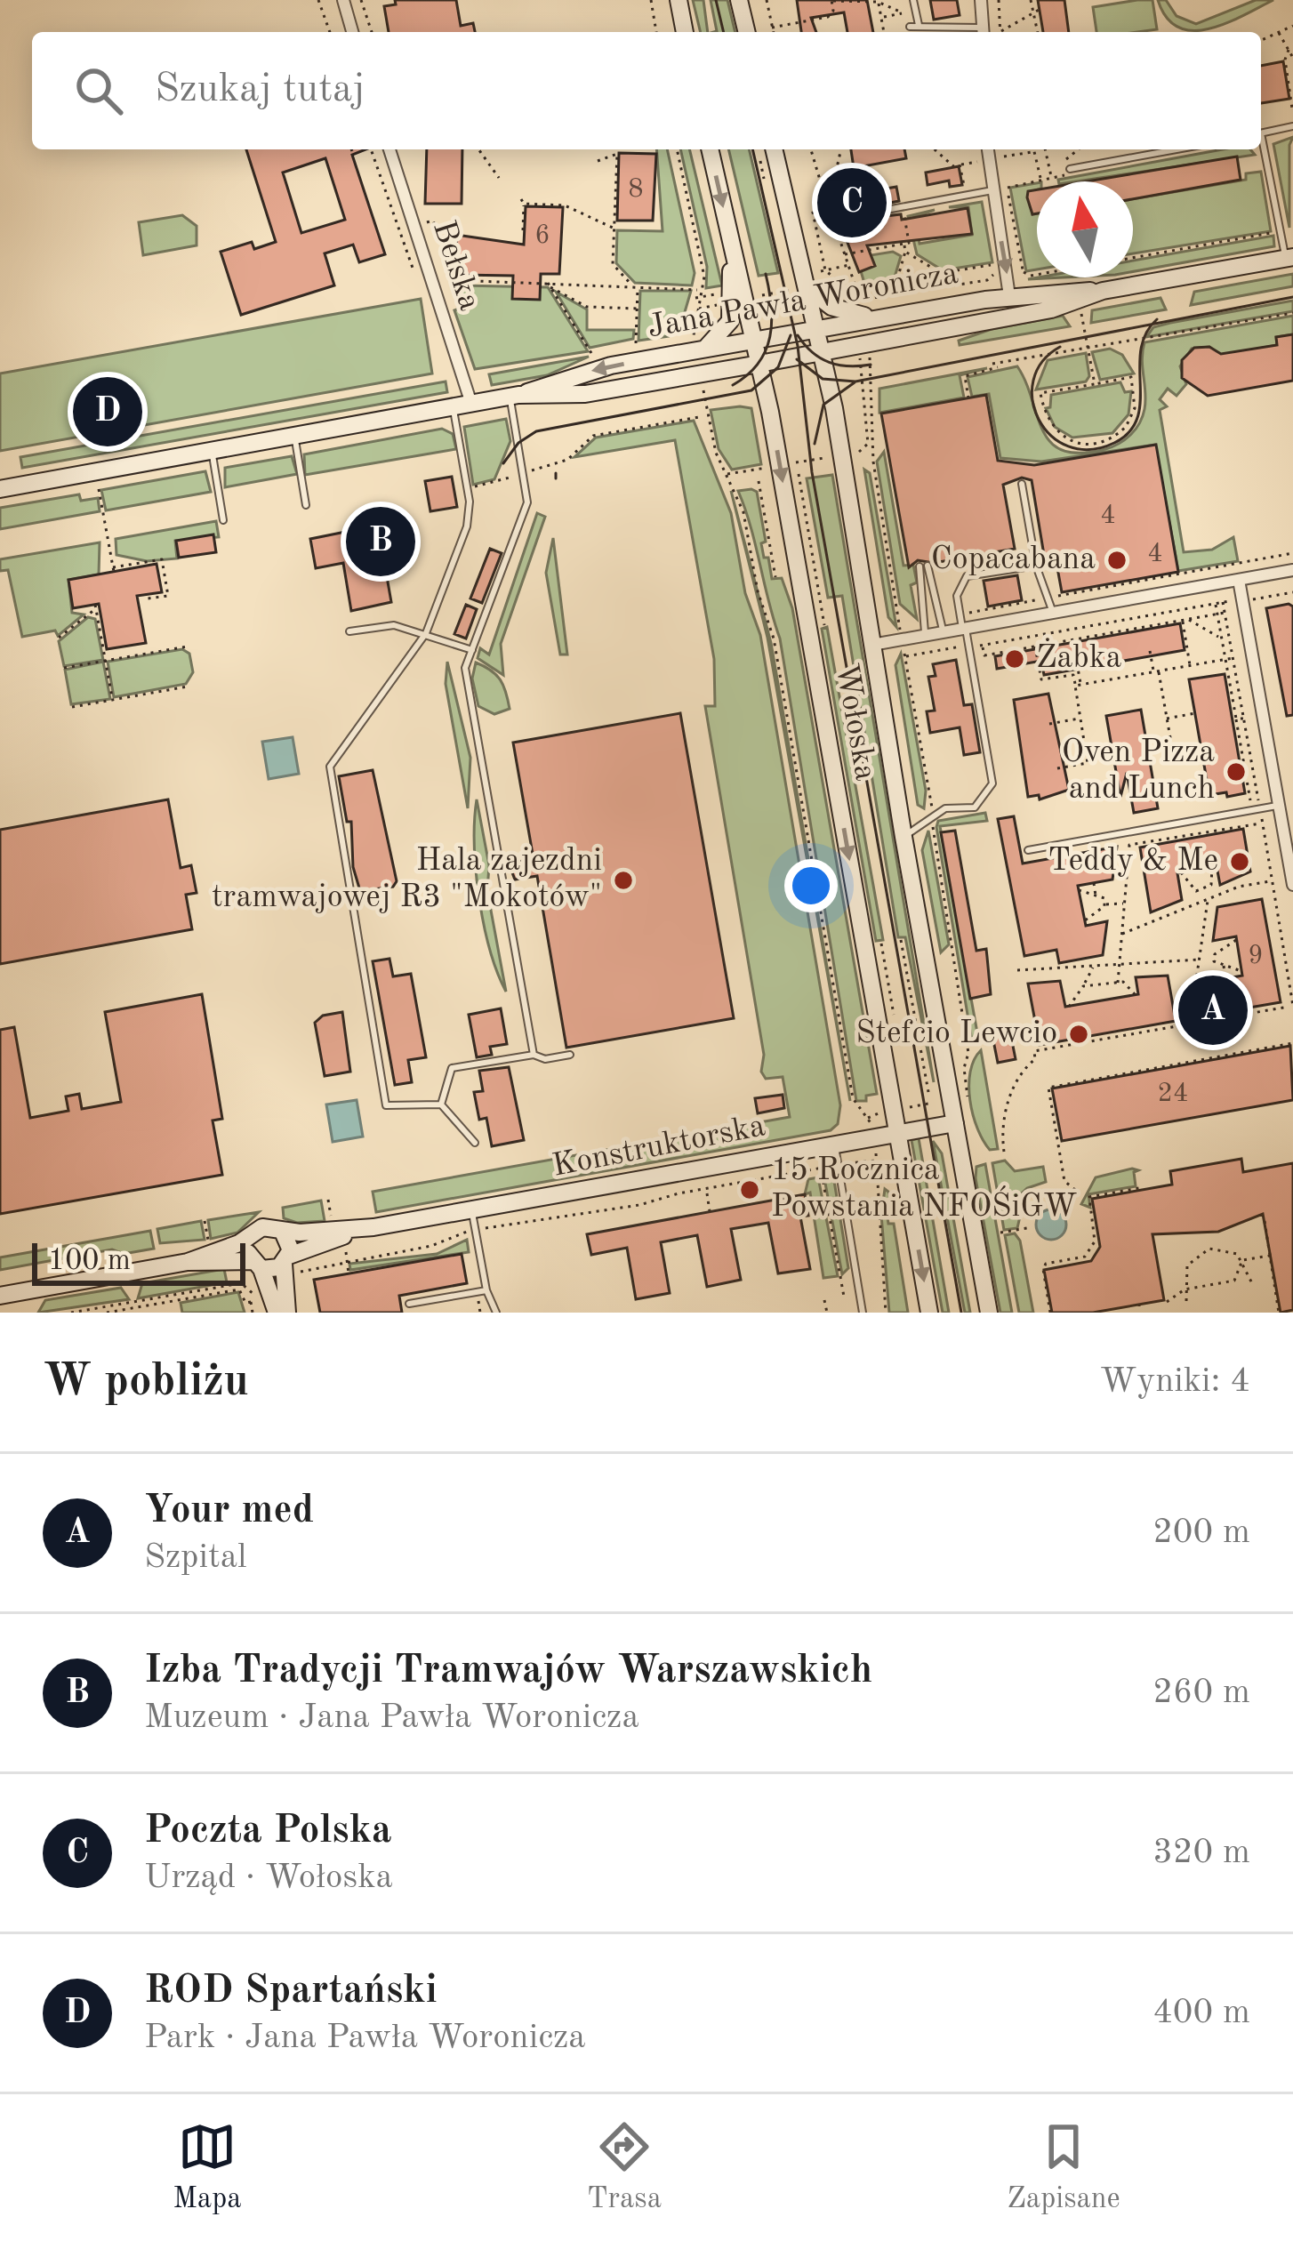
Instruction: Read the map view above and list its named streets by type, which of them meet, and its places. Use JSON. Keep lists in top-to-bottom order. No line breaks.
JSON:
{"streets":{"street":["Bełska","Jana Pawła Woronicza","Wołoska","Konstruktorska"]},"crossings":[["Bełska","Jana Pawła Woronicza"],["Jana Pawła Woronicza","Wołoska"],["Wołoska","Konstruktorska"]],"places":["Copacabana","Żabka","Oven Pizza and Lunch","Teddy & Me","Hala zajezdni tramwajowej R3 \"Mokotów\"","Stefcio Lewcio","15 Rocznica Powstania NFOŚiGW"],"house_numbers":["8","6","4","4","9","24"],"scale_bar":"100 m","north":"top","page":{"search":"Szukaj tutaj","pins":["C","D","B","A"],"scale":"100 m","heading":["W pobliżu","Wyniki: 4"],"list":[{"mark":"A","name":"Your med","note":"Szpital","value":"200 m"},{"mark":"B","name":"Izba Tradycji Tramwajów Warszawskich","note":"Muzeum · Jana Pawła Woronicza","value":"260 m"},{"mark":"C","name":"Poczta Polska","note":"Urząd · Wołoska","value":"320 m"},{"mark":"D","name":"ROD Spartański","note":"Park · Jana Pawła Woronicza","value":"400 m"}],"nav":["Mapa","Trasa","Zapisane"]}}
